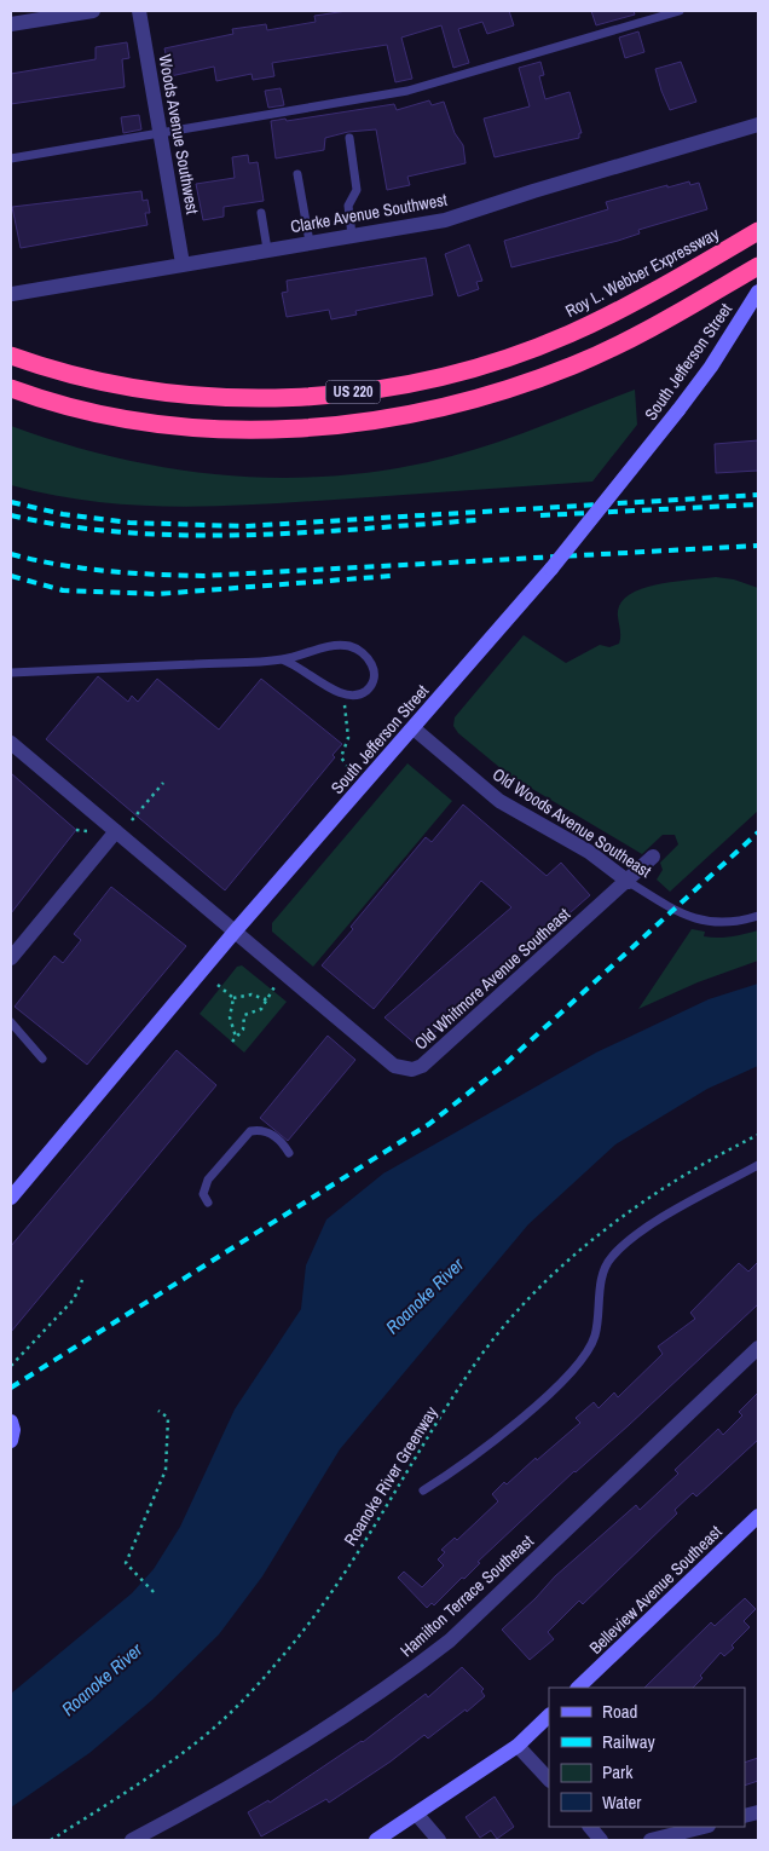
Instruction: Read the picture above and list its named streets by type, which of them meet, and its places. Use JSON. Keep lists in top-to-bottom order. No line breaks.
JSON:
{"streets":{"highway":["Roy L. Webber Expressway","US 220"],"main road":["South Jefferson Street","Belleview Avenue Southeast"],"street":["Woods Avenue Southwest","Clarke Avenue Southwest","Old Woods Avenue Southeast","Old Whitmore Avenue Southeast","Hamilton Terrace Southeast"],"path":["Roanoke River Greenway"]},"crossings":[["Woods Avenue Southwest","Clarke Avenue Southwest"],["South Jefferson Street","Old Woods Avenue Southeast"],["South Jefferson Street","Old Whitmore Avenue Southeast"],["Old Woods Avenue Southeast","Old Whitmore Avenue Southeast"]],"water":["Roanoke River"],"legend":["Road","Railway","Park","Water"]}
